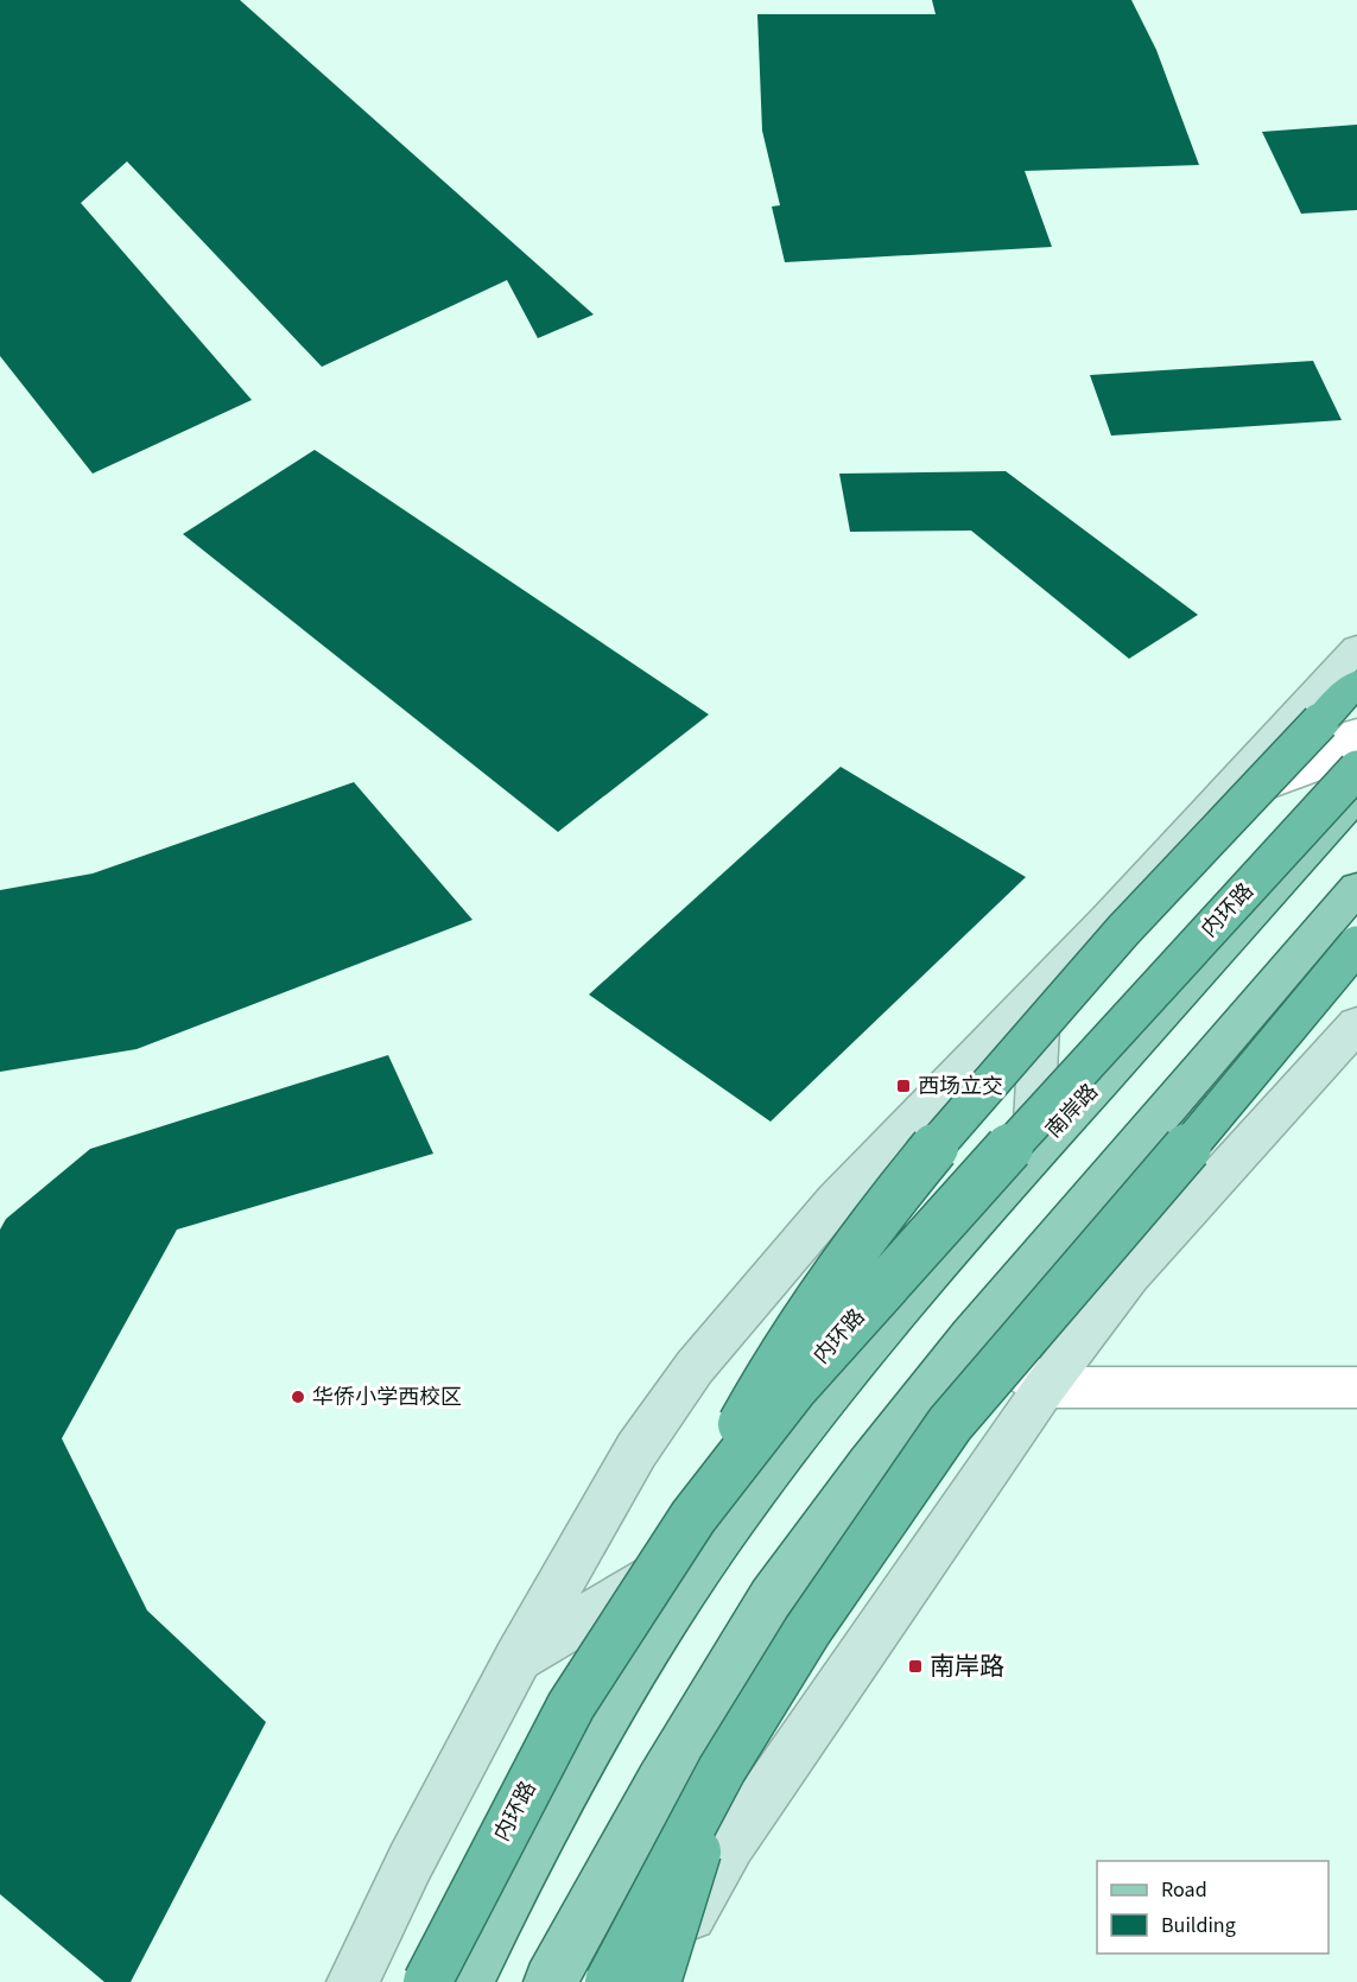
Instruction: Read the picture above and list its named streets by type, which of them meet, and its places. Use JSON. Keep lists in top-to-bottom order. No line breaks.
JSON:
{"streets":{"highway":["内环路"],"main road":["南岸路"]},"crossings":[["内环路","南岸路"]],"places":{"transit":["西场立交","南岸路"],"other":["华侨小学西校区"]},"legend":["Road","Building"]}
